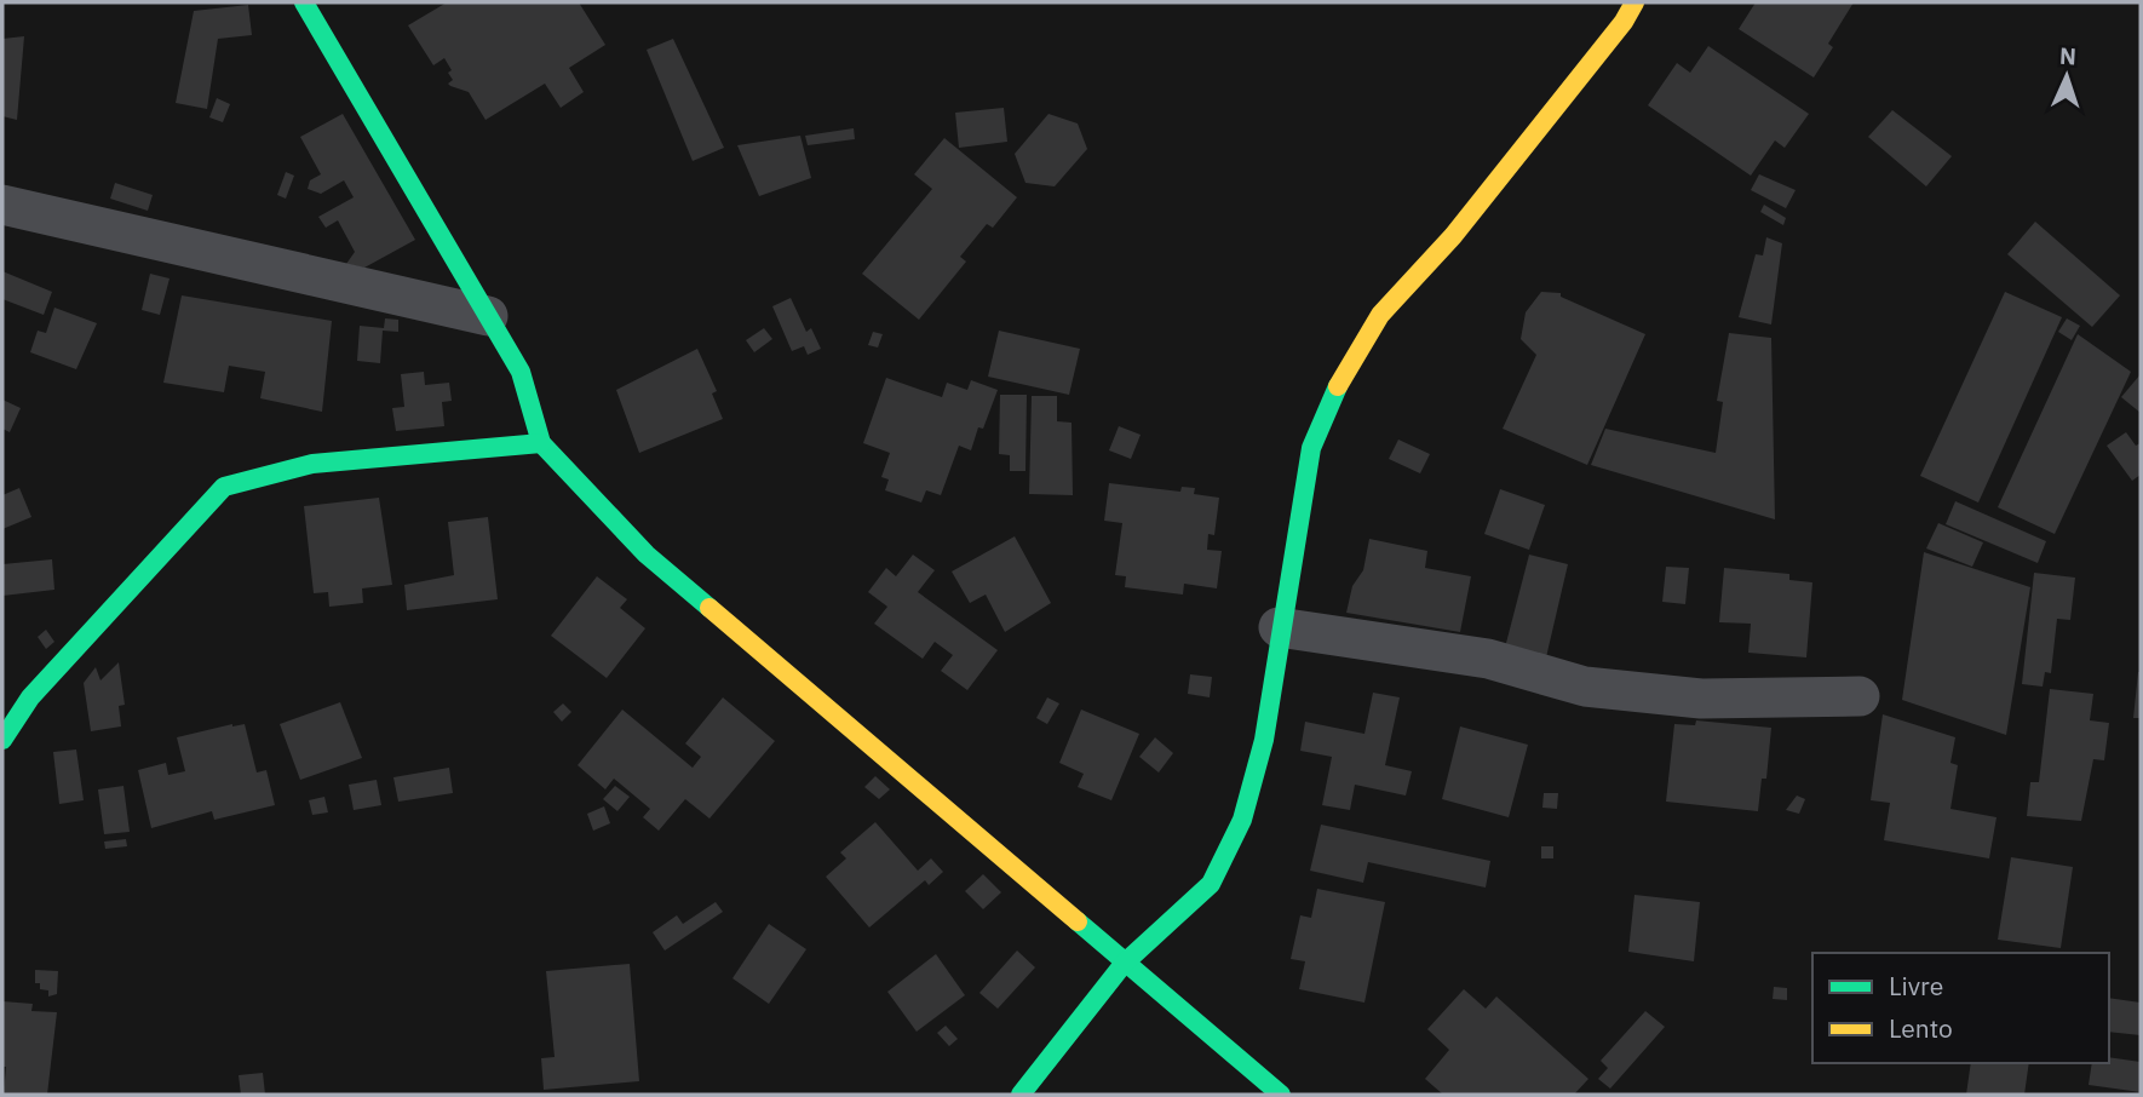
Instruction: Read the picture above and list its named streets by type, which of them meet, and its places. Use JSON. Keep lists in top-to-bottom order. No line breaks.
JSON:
{"legend":["Livre","Lento"],"north":"top"}
